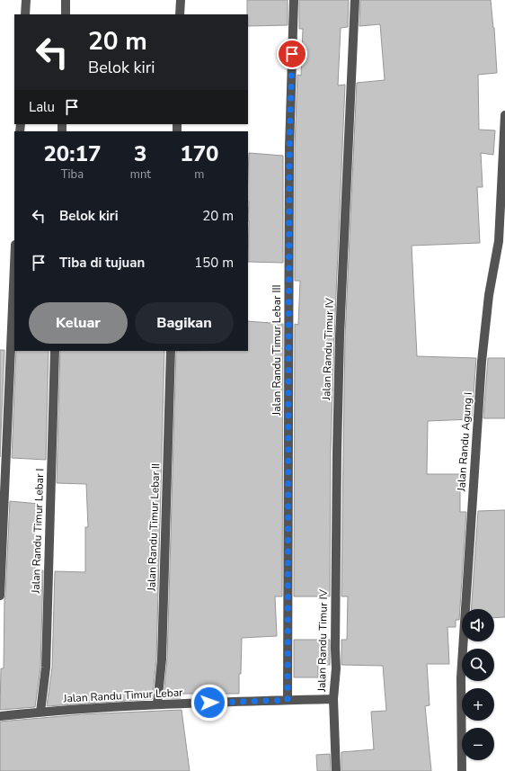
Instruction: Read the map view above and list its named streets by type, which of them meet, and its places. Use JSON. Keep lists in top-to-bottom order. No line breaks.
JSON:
{"streets":{"street":["Jalan Randu Timur IV","Jalan Randu Timur Lebar III","Jalan Randu Agung I","Jalan Randu Timur Lebar II","Jalan Randu Timur Lebar I","Jalan Randu Timur Lebar"]},"crossings":[["Jalan Randu Timur IV","Jalan Randu Timur Lebar"],["Jalan Randu Timur Lebar III","Jalan Randu Timur Lebar"],["Jalan Randu Timur Lebar II","Jalan Randu Timur Lebar"],["Jalan Randu Timur Lebar I","Jalan Randu Timur Lebar"]],"page":{"turn":["20 m","Belok kiri"],"then":"Lalu","eta":["20:17","Tiba","3","mnt","170","m"],"list":[{"name":"Belok kiri","value":"20 m"},{"name":"Tiba di tujuan","value":"150 m"}],"buttons":["Keluar","Bagikan"],"map_buttons":["+","−"]}}
